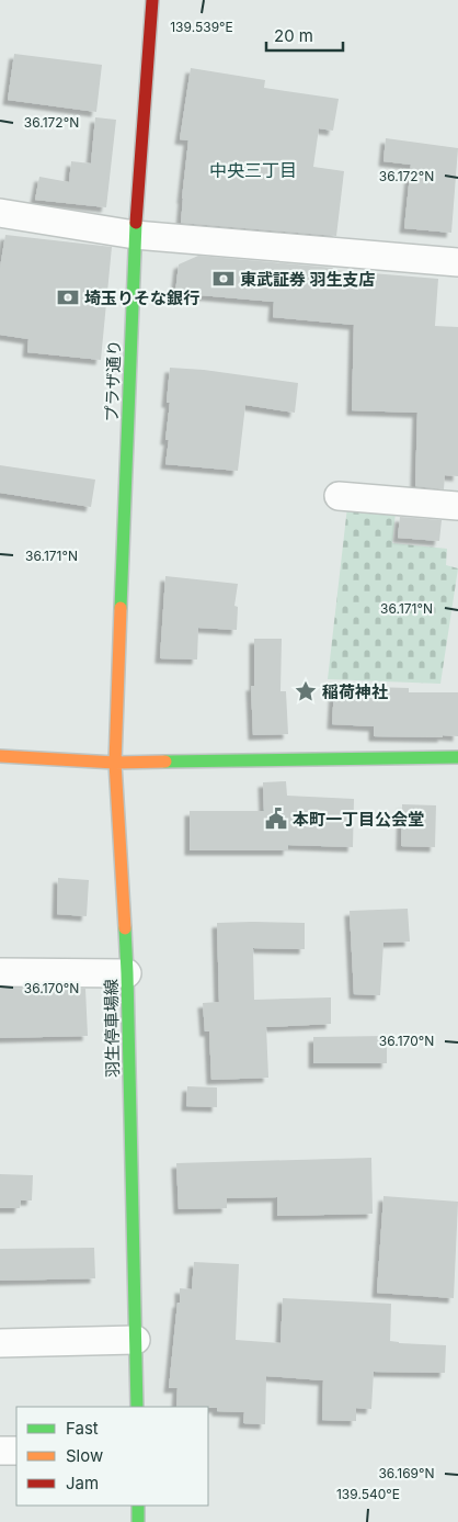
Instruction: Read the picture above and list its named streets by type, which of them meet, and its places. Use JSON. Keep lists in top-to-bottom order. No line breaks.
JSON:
{"streets":{"street":["プラザ通り","羽生停車場線"]},"crossings":[["プラザ通り","羽生停車場線"]],"districts":["中央三丁目"],"places":{"bank":["東武証券 羽生支店","埼玉りそな銀行"],"place":["稲荷神社"],"public building":["本町一丁目公会堂"]},"legend":["Fast","Slow","Jam"],"scale_bar":"20 m","coordinates":["139.539°E","36.172°N","36.171°N","36.170°N","36.169°N","139.540°E"]}
